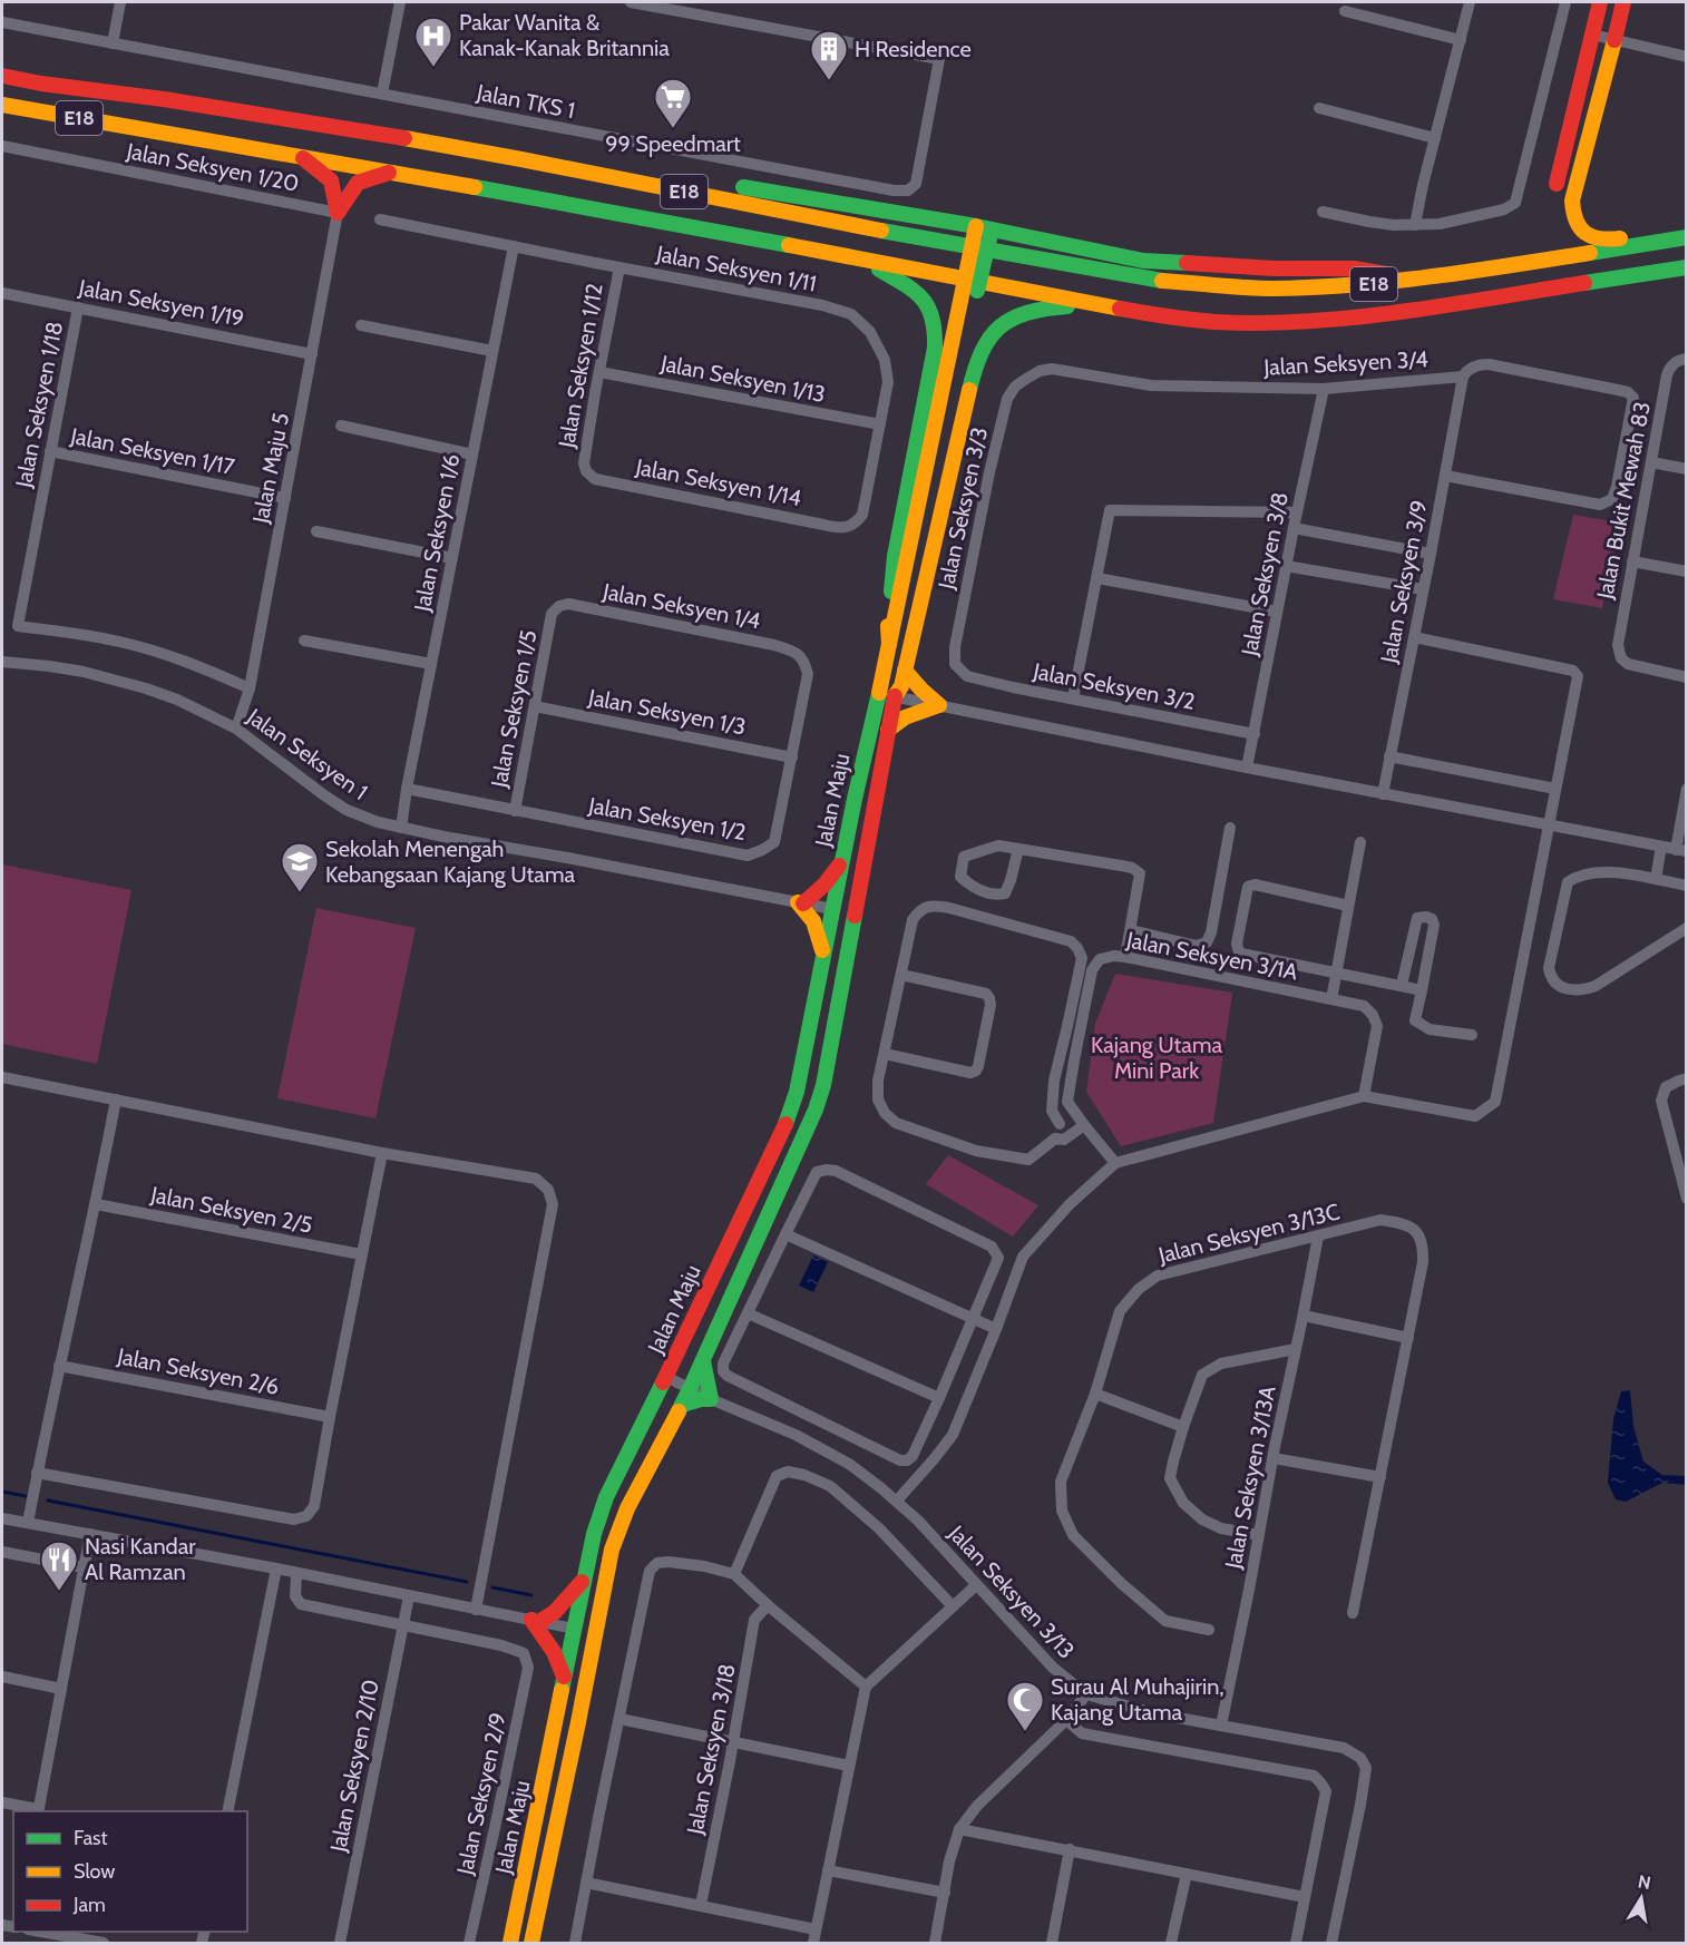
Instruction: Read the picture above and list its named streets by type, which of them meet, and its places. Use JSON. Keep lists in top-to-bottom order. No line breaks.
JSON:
{"streets":{"main road":["E18","Jalan Maju"],"street":["Jalan TKS 1","Jalan Seksyen 1/20","Jalan Seksyen 1/11","Jalan Seksyen 1/19","Jalan Seksyen 3/4","Jalan Seksyen 1/12","Jalan Seksyen 1/13","Jalan Seksyen 1/18","Jalan Seksyen 1/17","Jalan Maju 5","Jalan Seksyen 1/14","Jalan Bukit Mewah 83","Jalan Seksyen 3/3","Jalan Seksyen 1/6","Jalan Seksyen 3/8","Jalan Seksyen 3/9","Jalan Seksyen 1/4","Jalan Seksyen 3/2","Jalan Seksyen 1/5","Jalan Seksyen 1/3","Jalan Seksyen 1","Jalan Seksyen 1/2","Jalan Seksyen 3/1A","Jalan Seksyen 2/5","Jalan Seksyen 3/13C","Jalan Seksyen 2/6","Jalan Seksyen 3/13A","Jalan Seksyen 3/13","Jalan Seksyen 3/18","Jalan Seksyen 2/10","Jalan Seksyen 2/9"]},"crossings":[["Jalan Seksyen 1/20","Jalan Maju 5"],["Jalan Seksyen 1/11","Jalan Seksyen 1/12"],["Jalan Seksyen 1/11","Jalan Seksyen 1/13"],["Jalan Seksyen 1/11","Jalan Seksyen 1/14"],["Jalan Seksyen 1/11","Jalan Seksyen 1/6"],["Jalan Seksyen 1/19","Jalan Seksyen 1/18"],["Jalan Seksyen 1/19","Jalan Maju 5"],["Jalan Seksyen 3/4","Jalan Seksyen 3/3"],["Jalan Seksyen 3/4","Jalan Seksyen 3/8"],["Jalan Seksyen 3/4","Jalan Seksyen 3/9"],["Jalan Seksyen 1/12","Jalan Seksyen 1/13"],["Jalan Seksyen 1/12","Jalan Seksyen 1/14"],["Jalan Seksyen 1/18","Jalan Seksyen 1/17"],["Jalan Seksyen 1/18","Jalan Maju 5"],["Jalan Seksyen 1/17","Jalan Maju 5"],["Jalan Maju 5","Jalan Seksyen 1"],["Jalan Seksyen 3/3","Jalan Seksyen 3/2"],["Jalan Seksyen 1/6","Jalan Seksyen 1"],["Jalan Seksyen 1/6","Jalan Seksyen 1/2"],["Jalan Seksyen 3/8","Jalan Seksyen 3/2"],["Jalan Seksyen 1/4","Jalan Seksyen 1/5"],["Jalan Seksyen 1/4","Jalan Seksyen 1/2"],["Jalan Seksyen 1/5","Jalan Seksyen 1/3"],["Jalan Seksyen 1/5","Jalan Seksyen 1/2"],["Jalan Seksyen 1/3","Jalan Seksyen 1/2"],["Jalan Seksyen 1","Jalan Maju"],["Jalan Maju","Jalan Seksyen 3/13"],["Jalan Seksyen 3/13C","Jalan Seksyen 3/13A"],["Jalan Seksyen 3/13A","Jalan Seksyen 3/13"],["Jalan Seksyen 2/10","Jalan Seksyen 2/9"]],"parks":["Kajang Utama Mini Park"],"places":{"hospital":["Pakar Wanita & Kanak-Kanak Britannia"],"building":["H Residence"],"supermarket":["99 Speedmart"],"school or university":["Sekolah Menengah Kebangsaan Kajang Utama"],"restaurant":["Nasi Kandar Al Ramzan"],"mosque":["Surau Al Muhajirin, Kajang Utama"]},"legend":["Fast","Slow","Jam"],"north":"top"}
